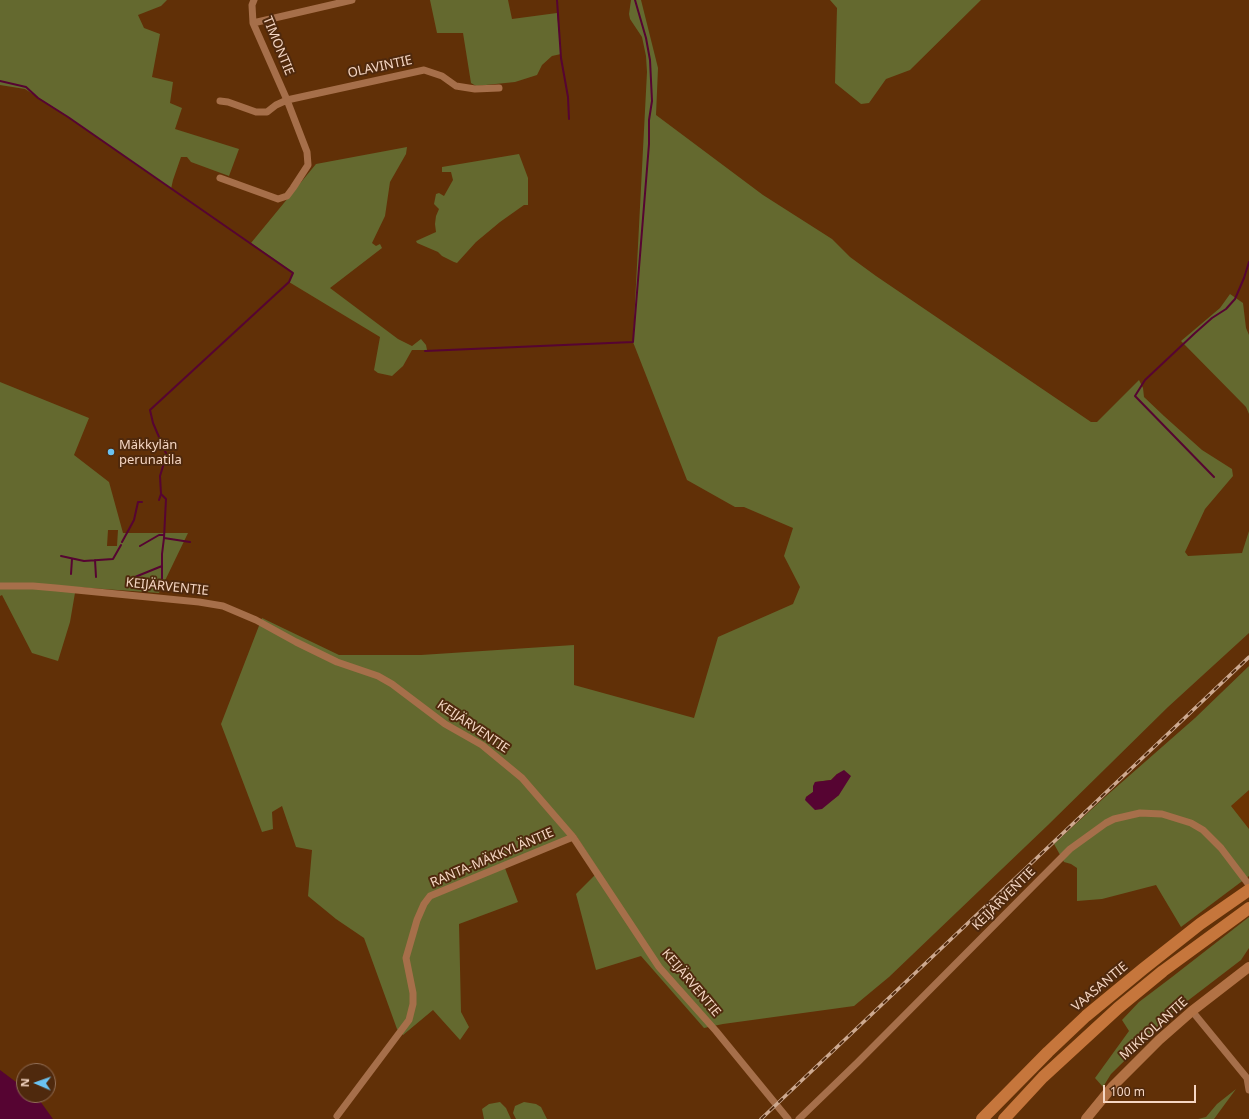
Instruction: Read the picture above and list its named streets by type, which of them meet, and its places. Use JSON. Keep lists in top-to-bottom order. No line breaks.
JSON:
{"streets":{"highway":["VAASANTIE"],"main road":["MIKKOLANTIE"],"street":["TIMONTIE","OLAVINTIE","KEIJÄRVENTIE","RANTA-MÄKKYLÄNTIE"]},"crossings":[["TIMONTIE","OLAVINTIE"],["KEIJÄRVENTIE","RANTA-MÄKKYLÄNTIE"]],"places":["Mäkkylän perunatila"],"scale_bar":"100 m","north":"left"}
